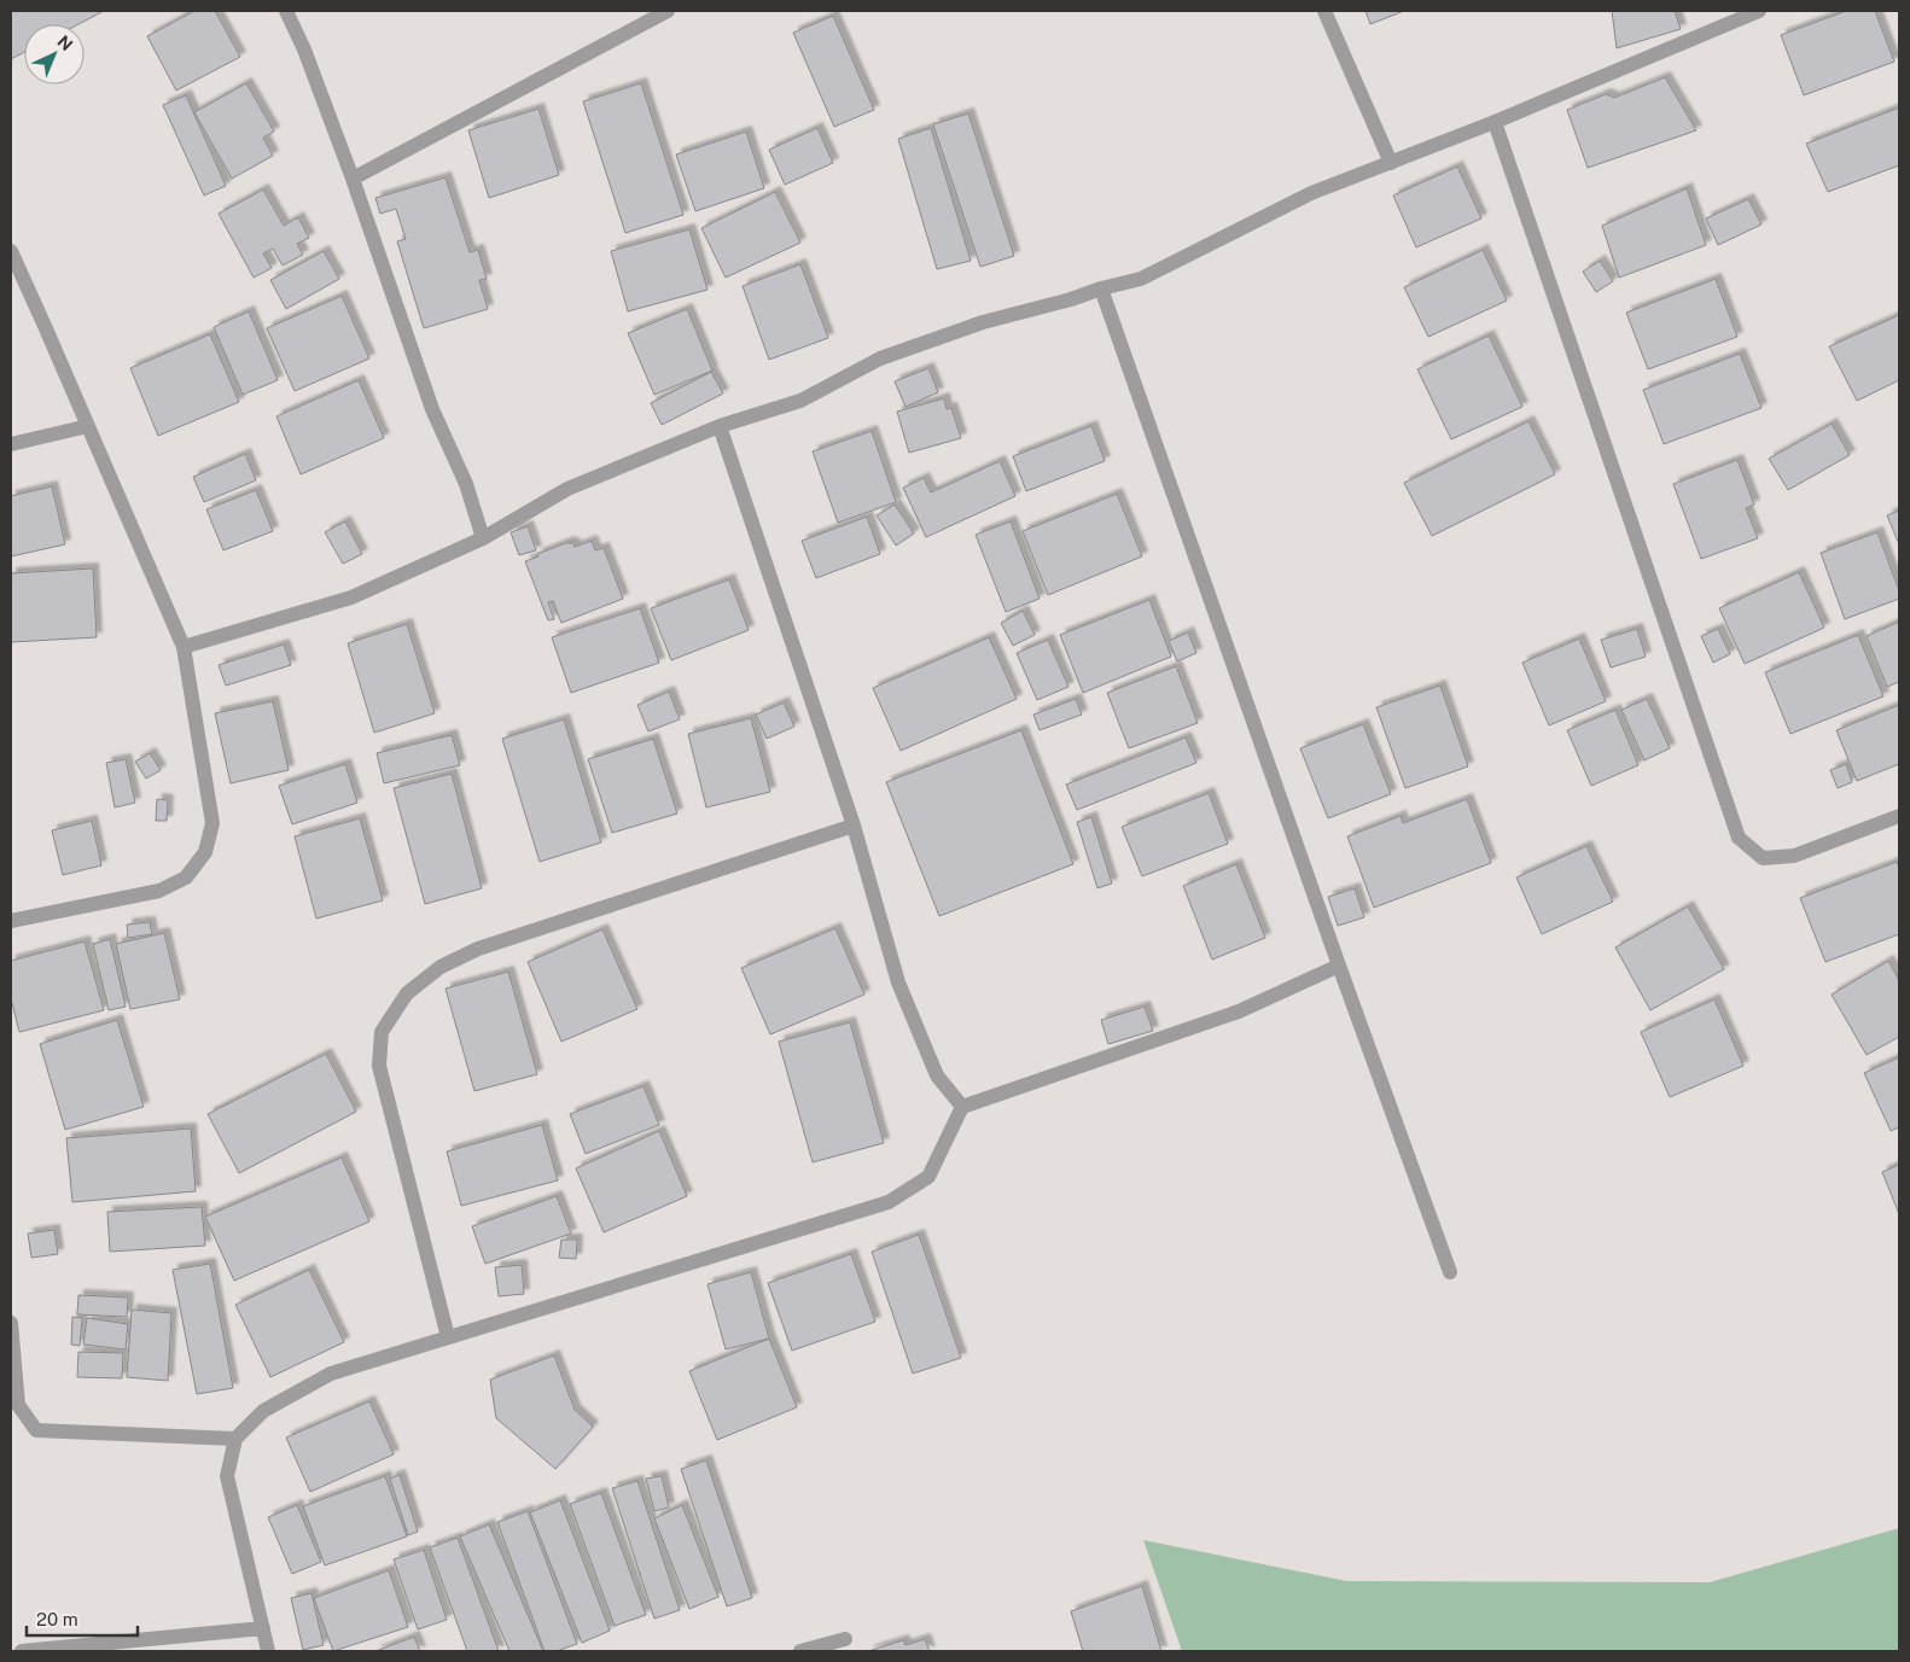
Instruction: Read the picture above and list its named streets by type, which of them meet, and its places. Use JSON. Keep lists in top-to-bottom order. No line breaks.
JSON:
{"scale_bar":"20 m","north":"top right"}
